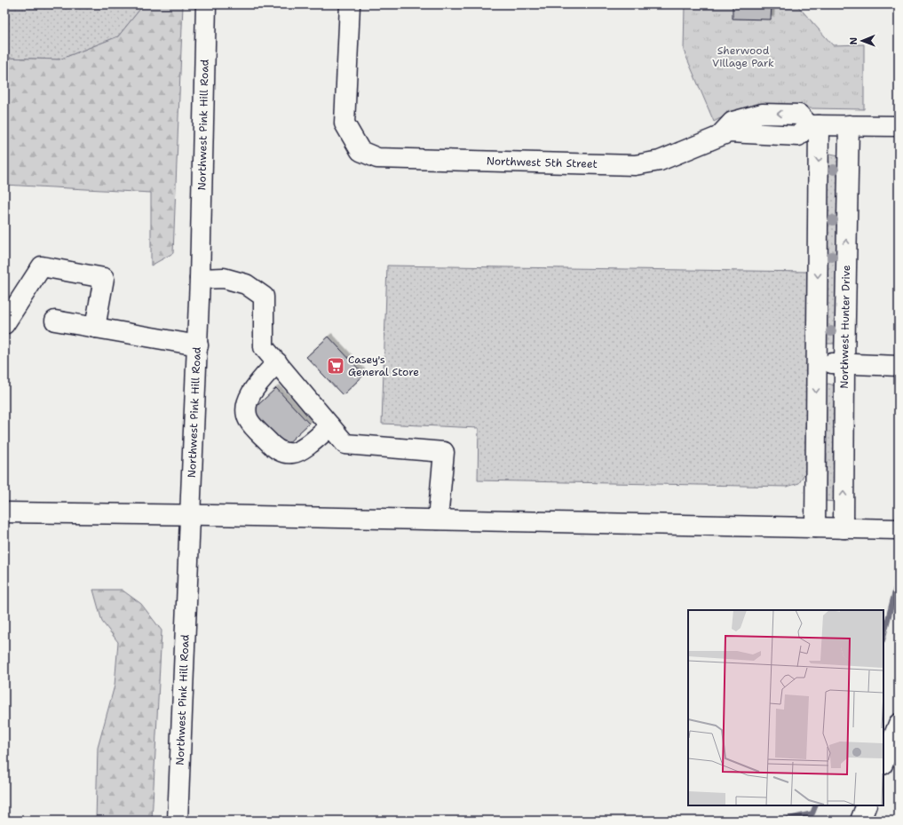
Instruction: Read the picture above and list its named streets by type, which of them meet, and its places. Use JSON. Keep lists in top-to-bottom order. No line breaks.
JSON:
{"streets":{"main road":["Northwest Pink Hill Road","Northwest 5th Street","Northwest Hunter Drive"]},"parks":["Sherwood Village Park"],"places":{"supermarket":["Casey's General Store"]},"north":"left"}
